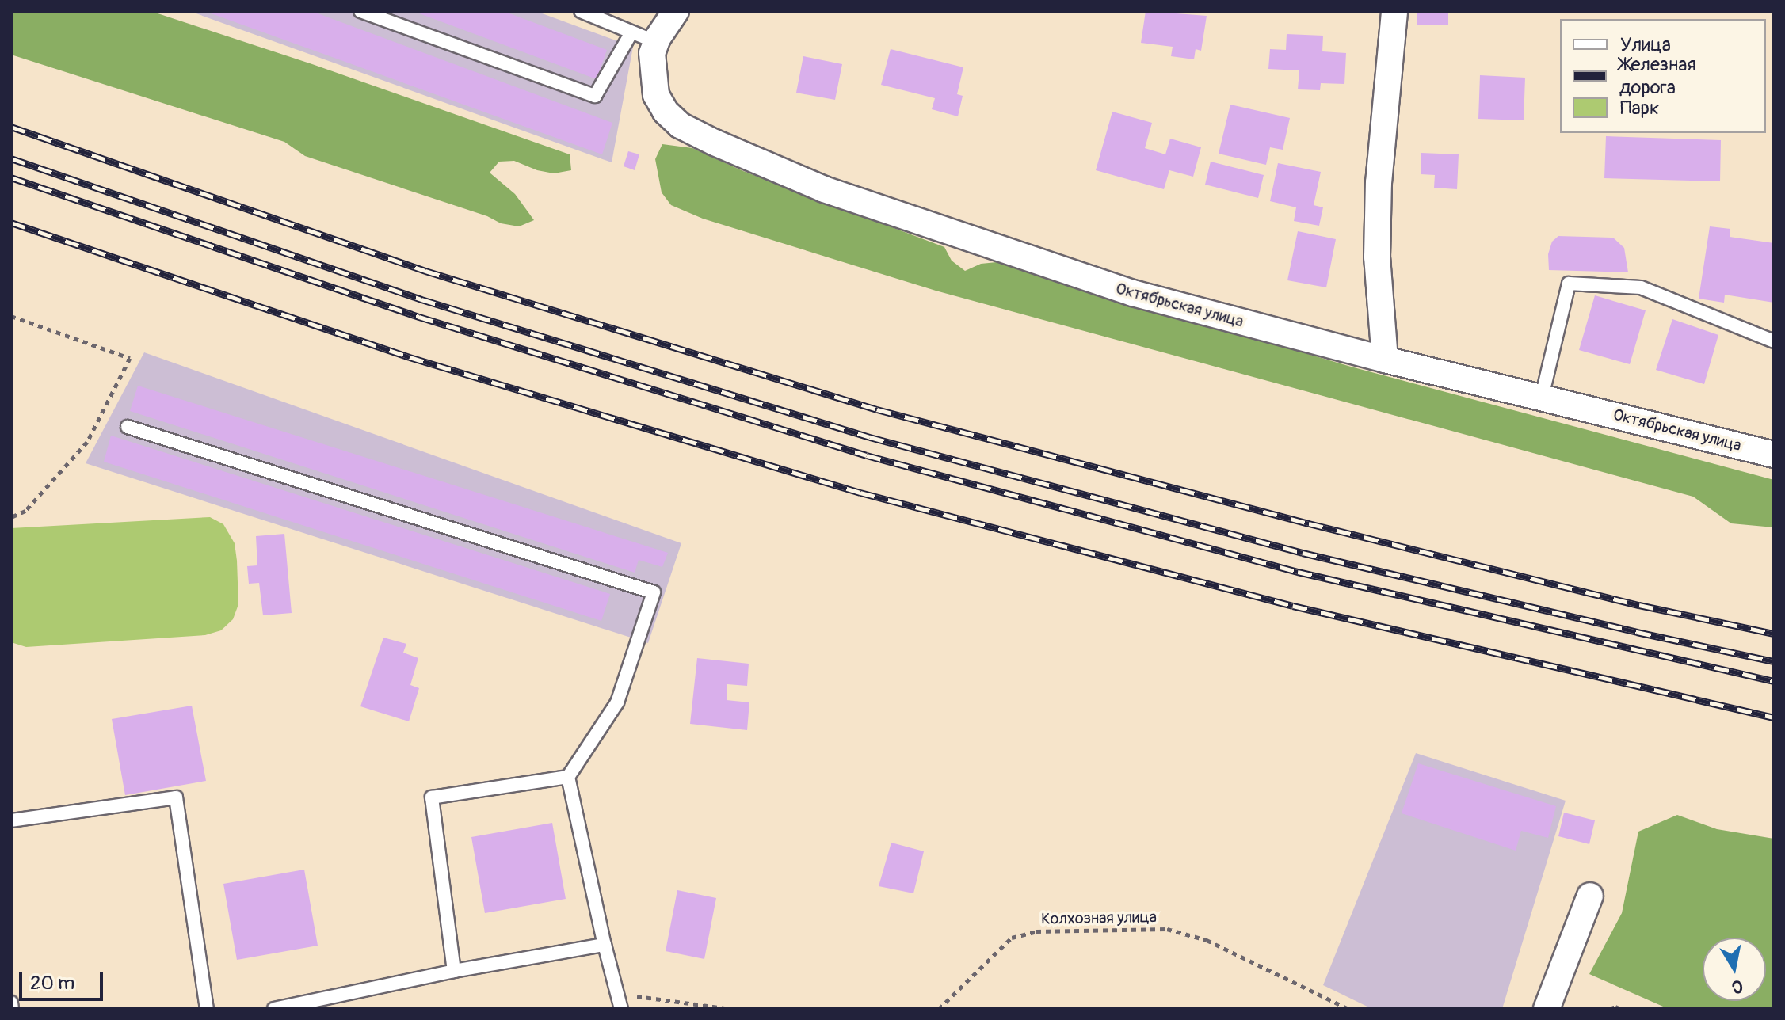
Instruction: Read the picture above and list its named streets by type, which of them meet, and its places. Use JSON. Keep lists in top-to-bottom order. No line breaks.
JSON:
{"streets":{"street":["Октябрьская улица"],"path":["Колхозная улица"]},"legend":["Улица","Железная дорога","Парк"],"scale_bar":"20 m","north":"bottom"}
